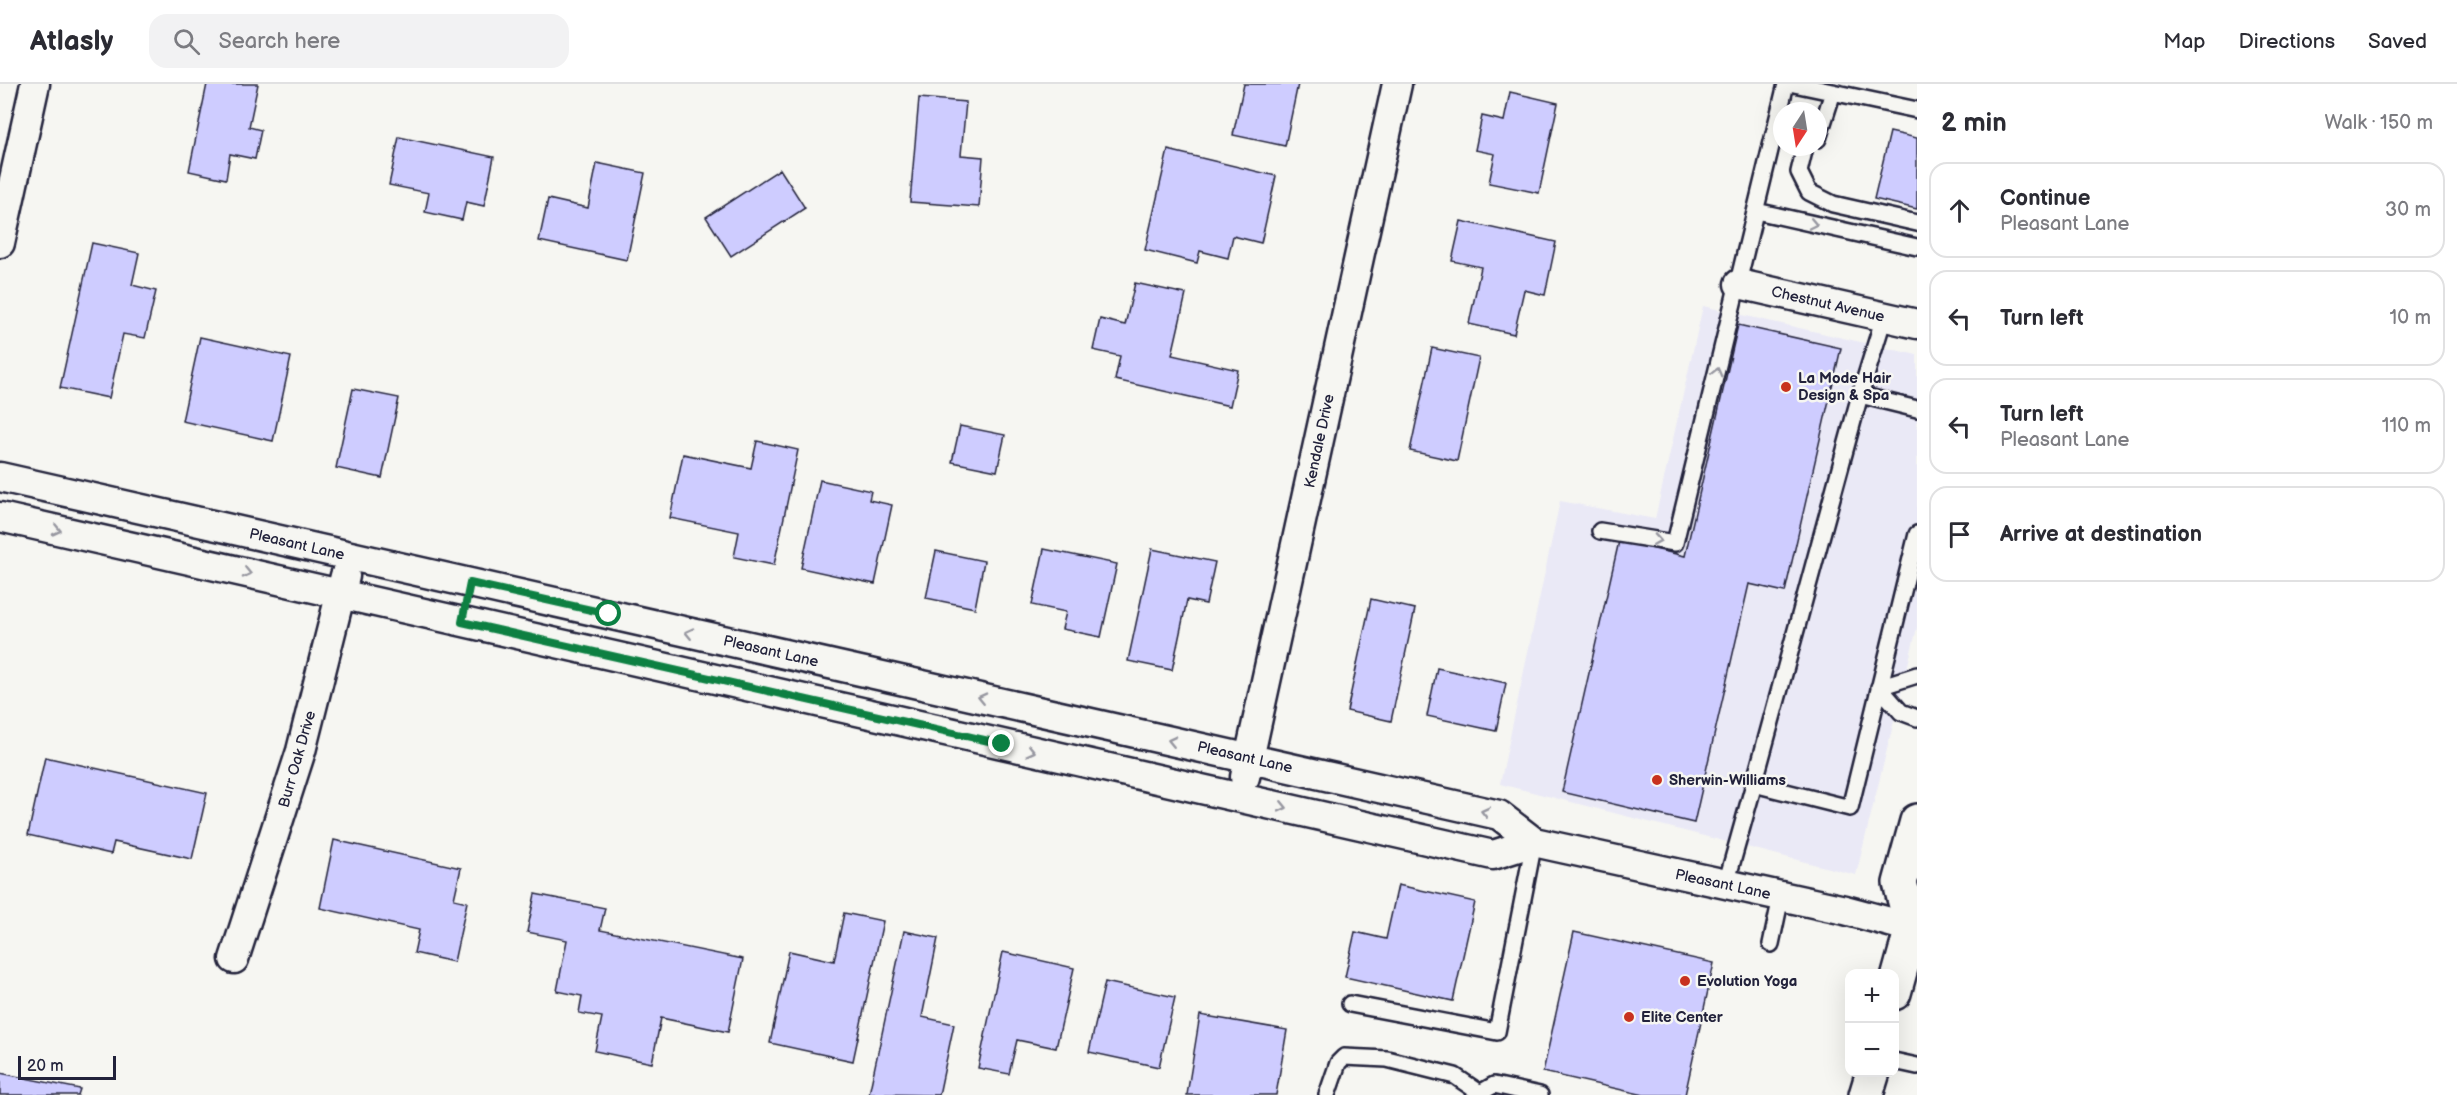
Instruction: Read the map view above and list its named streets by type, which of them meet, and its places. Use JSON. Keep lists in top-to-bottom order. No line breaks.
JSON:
{"streets":{"street":["Chestnut Avenue","Kendale Drive","Pleasant Lane","Burr Oak Drive"]},"crossings":[["Kendale Drive","Pleasant Lane"],["Pleasant Lane","Burr Oak Drive"]],"places":["La Mode Hair Design & Spa","Sherwin-Williams","Evolution Yoga","Elite Center"],"scale_bar":"20 m","north":"bottom","page":{"header":"Atlasly","search":"Search here","nav":["Map","Directions","Saved"],"heading":["2 min","Walk · 150 m"],"list":[["Continue","Pleasant Lane","30 m"],["Turn left","10 m"],["Turn left","Pleasant Lane","110 m"],"Arrive at destination"],"map_buttons":["+","−"],"scale":"20 m"}}
